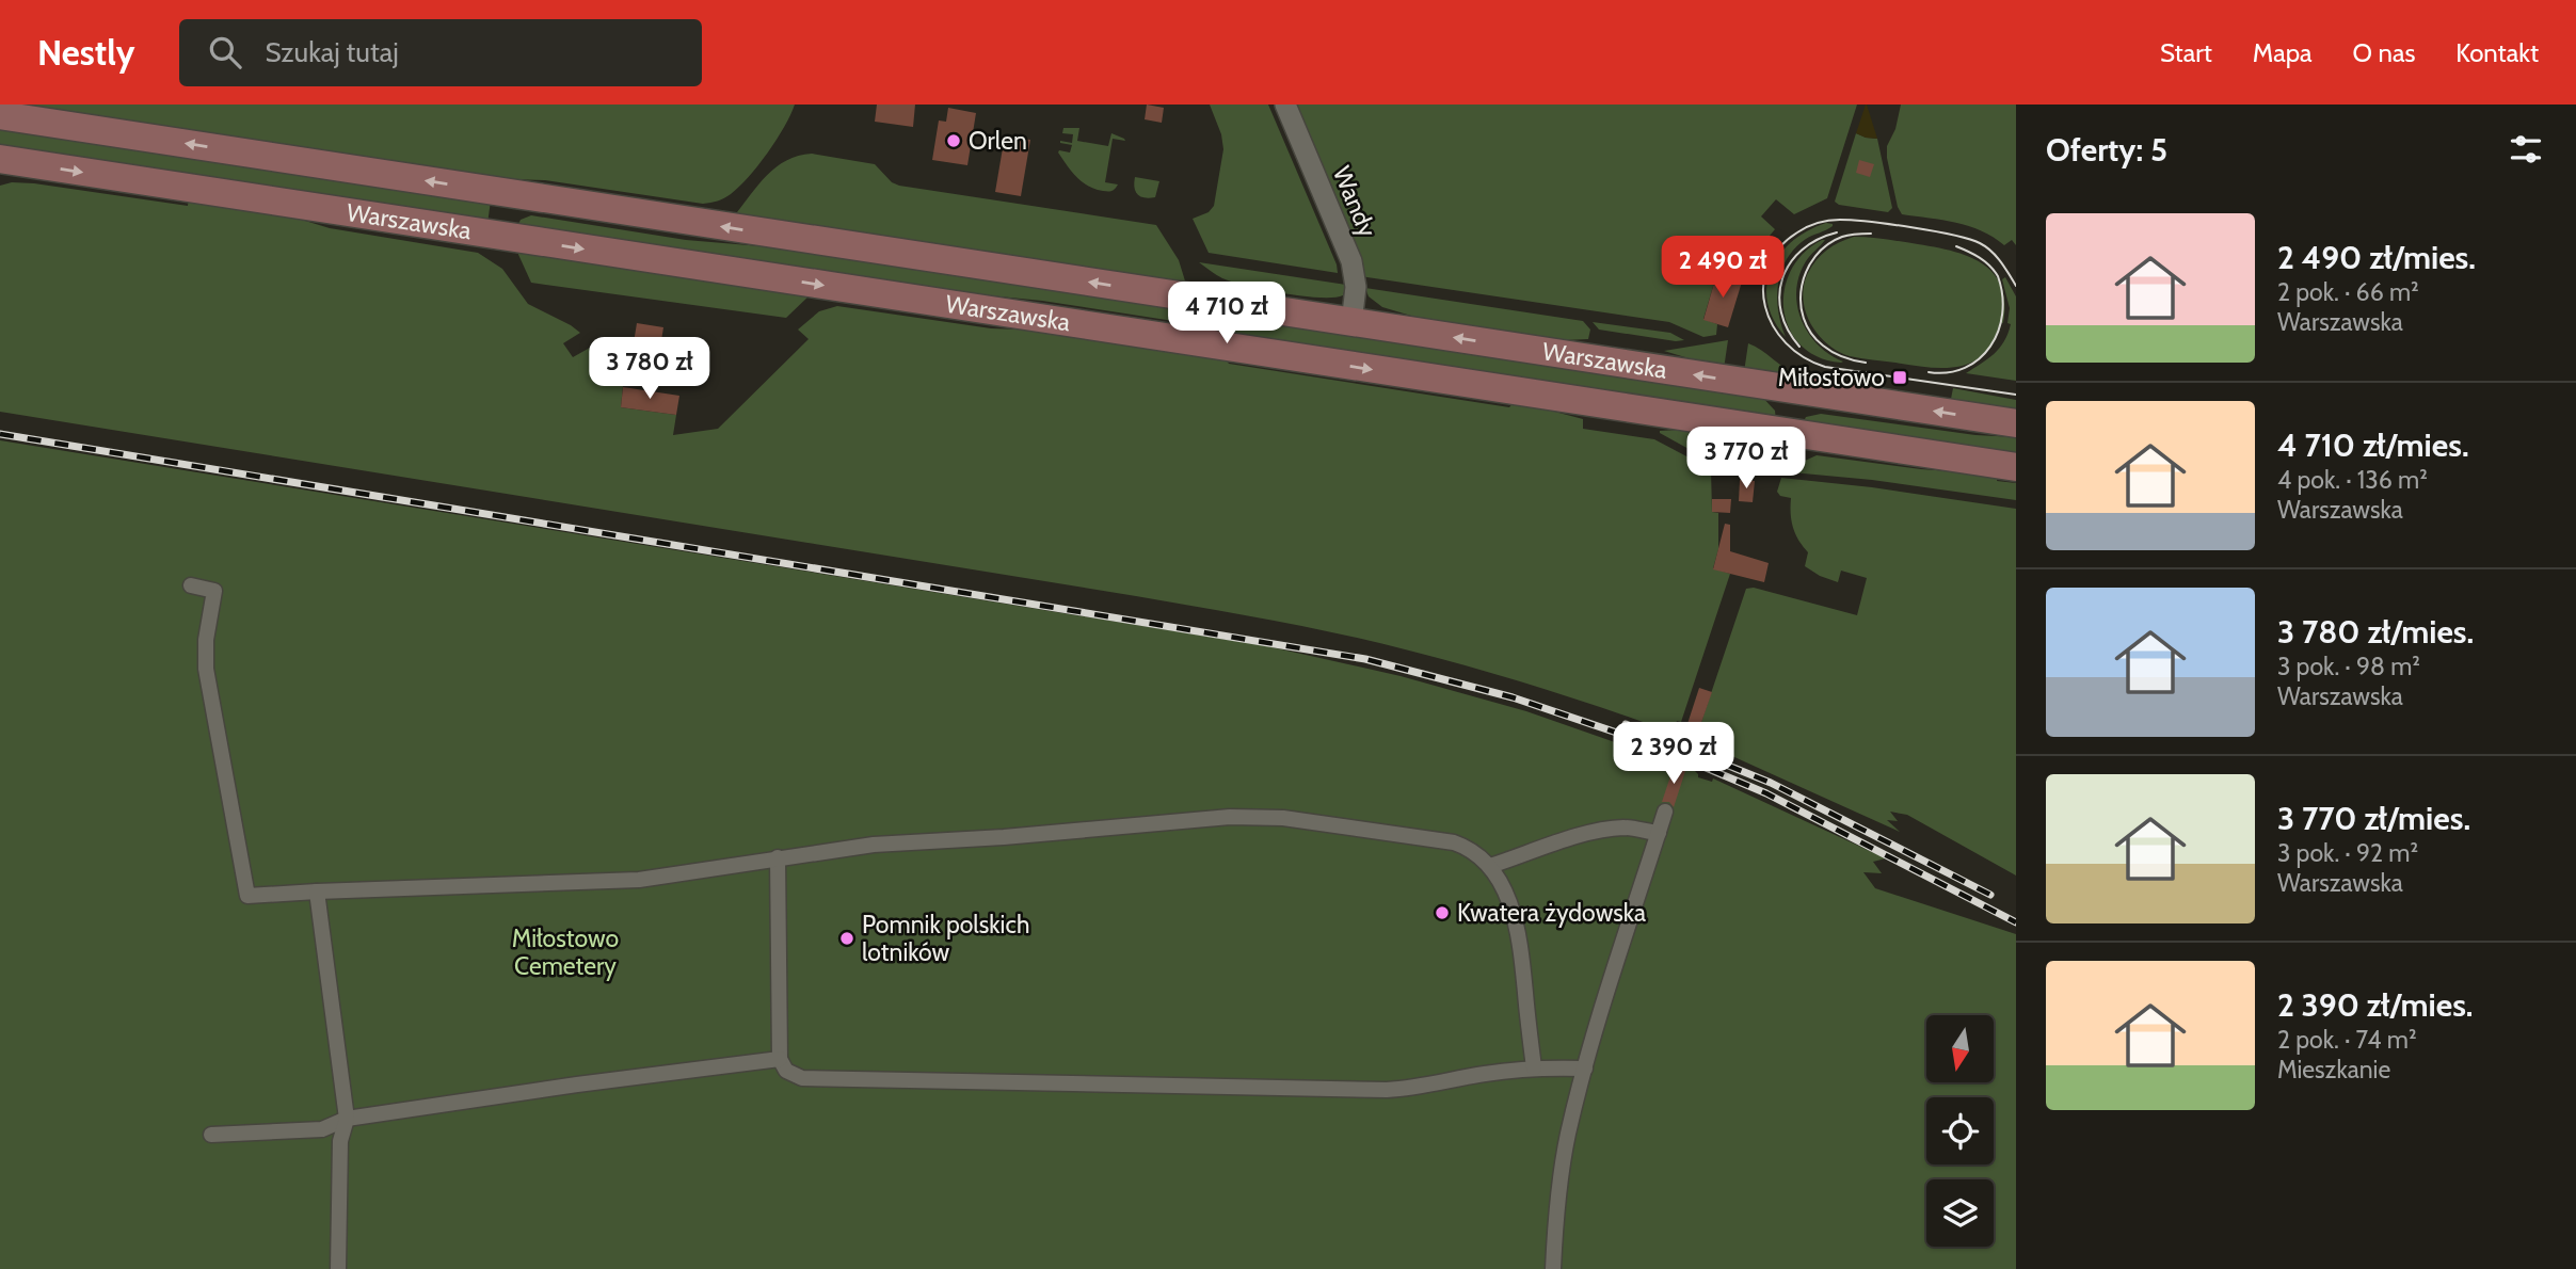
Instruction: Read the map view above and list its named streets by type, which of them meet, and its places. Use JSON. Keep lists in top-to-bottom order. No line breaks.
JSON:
{"streets":{"main road":["Warszawska"],"street":["Wandy"]},"crossings":[["Wandy","Warszawska"]],"parks":["Miłostowo Cemetery"],"places":{"other":["Orlen","Kwatera żydowska","Pomnik polskich lotników"],"transit":["Miłostowo"]},"north":"bottom","page":{"header":"Nestly","search":"Szukaj tutaj","nav":["Start","Mapa","O nas","Kontakt"],"heading":"Oferty: 5","list":[{"name":"2 490 zł/mies.","note":"2 pok. · 66 m² · Warszawska"},{"name":"4 710 zł/mies.","note":"4 pok. · 136 m² · Warszawska"},{"name":"3 780 zł/mies.","note":"3 pok. · 98 m² · Warszawska"},{"name":"3 770 zł/mies.","note":"3 pok. · 92 m² · Warszawska"},{"name":"2 390 zł/mies.","note":"2 pok. · 74 m² · Mieszkanie"}],"price":["2 490 zł","4 710 zł","3 780 zł","3 770 zł","2 390 zł"]}}
